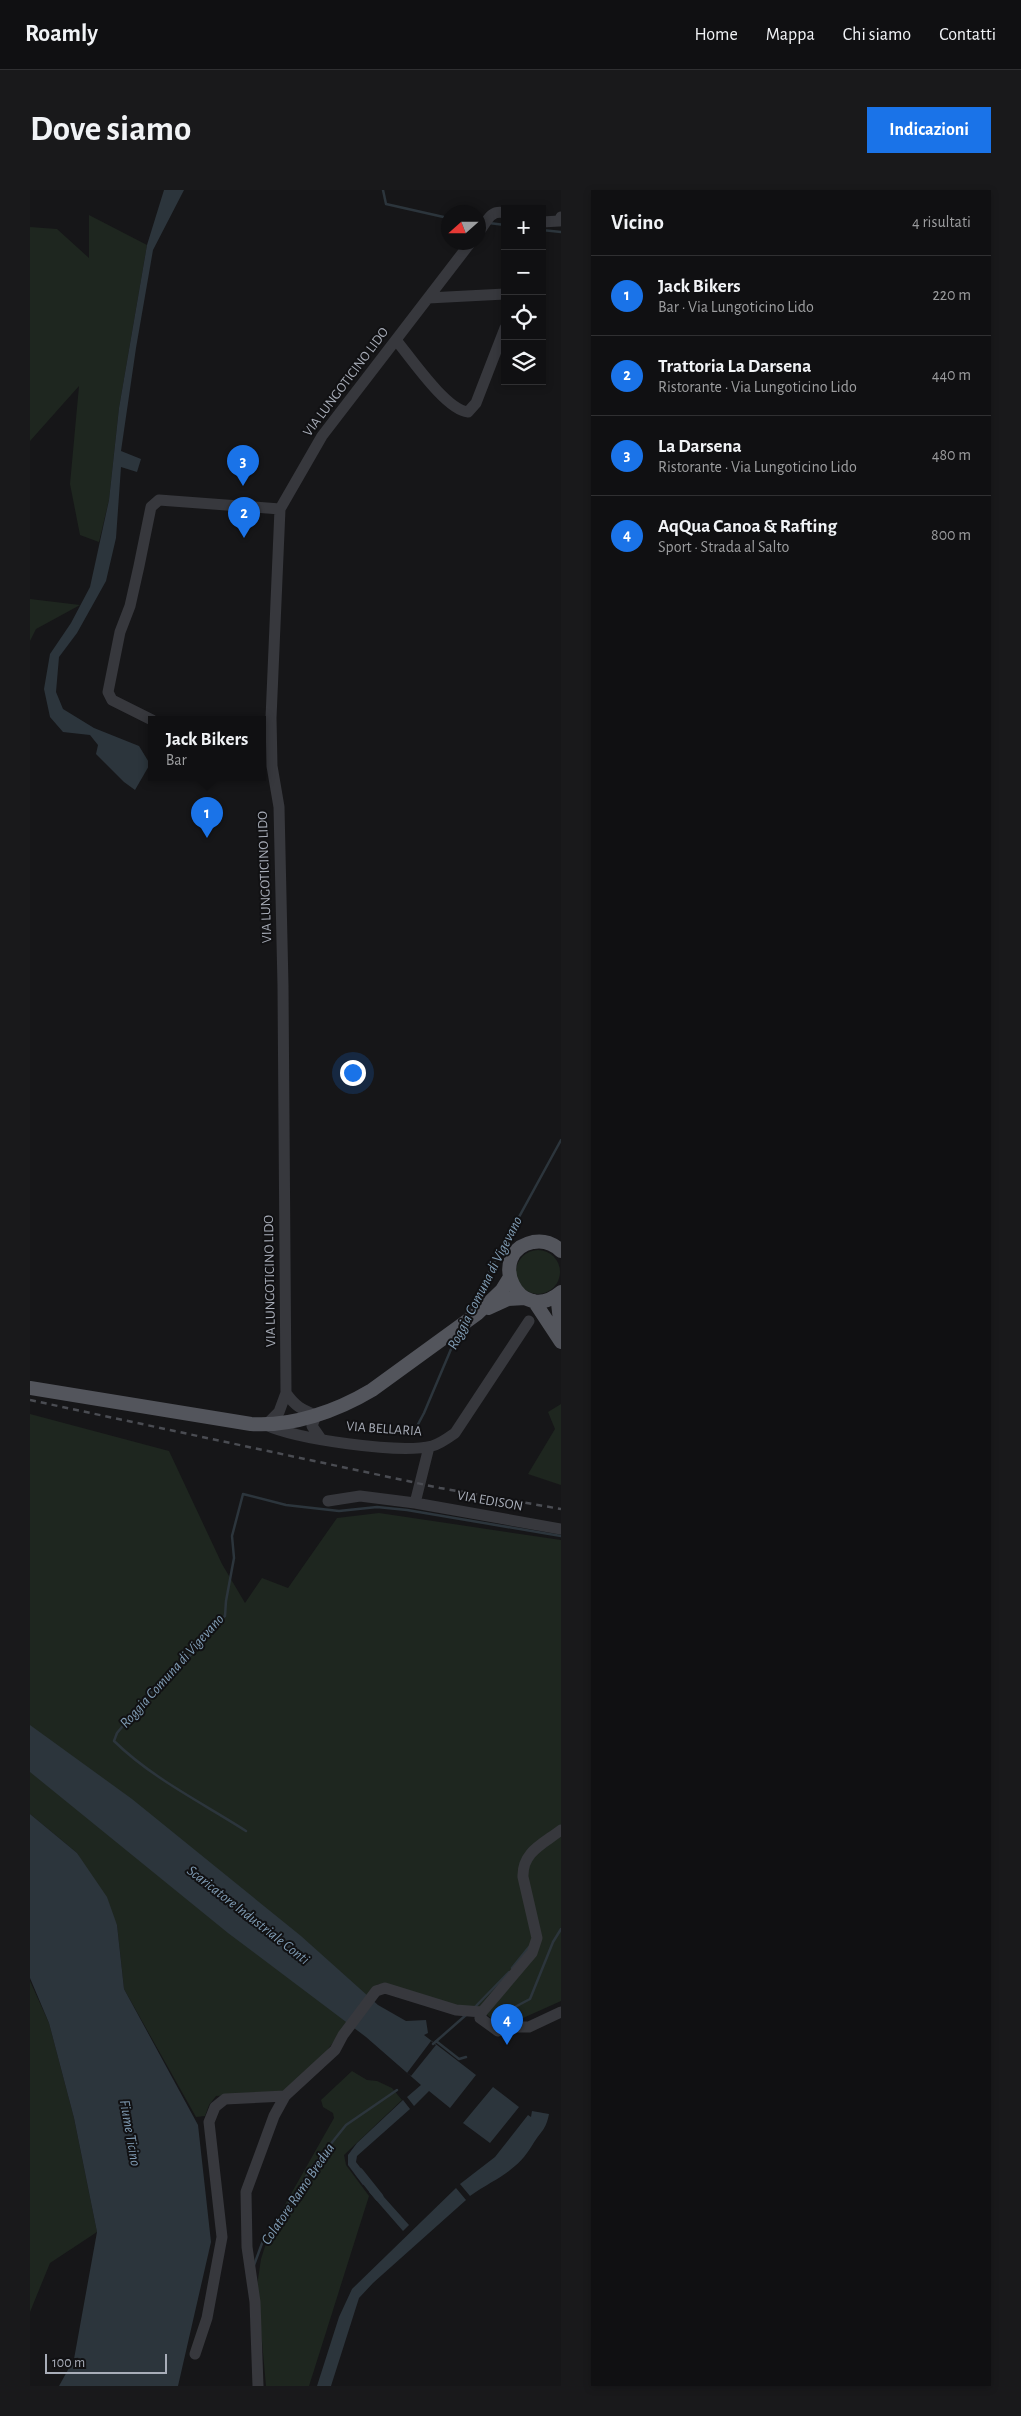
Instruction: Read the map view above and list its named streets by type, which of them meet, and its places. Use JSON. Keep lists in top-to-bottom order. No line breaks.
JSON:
{"streets":{"street":["VIA LUNGOTICINO LIDO","VIA BELLARIA","VIA EDISON"]},"water":["Roggia Comuna di Vigevano","Scaricatore Industriale Conti","Fiume Ticino","Colatore Ramo Bredua"],"scale_bar":"100 m","north":"left","page":{"header":"Roamly","nav":["Home","Mappa","Chi siamo","Contatti"],"buttons":"Indicazioni","title":"Dove siamo","heading":["Vicino","4 risultati"],"map_buttons":["+","−"],"list":[{"mark":"1","name":"Jack Bikers","note":"Bar · Via Lungoticino Lido","value":"220 m"},{"mark":"2","name":"Trattoria La Darsena","note":"Ristorante · Via Lungoticino Lido","value":"440 m"},{"mark":"3","name":"La Darsena","note":"Ristorante · Via Lungoticino Lido","value":"480 m"},{"mark":"4","name":"AqQua Canoa & Rafting","note":"Sport · Strada al Salto","value":"800 m"}],"pins":["3","2","1","4"],"popup":["Jack Bikers","Bar"],"scale":"100 m"}}
